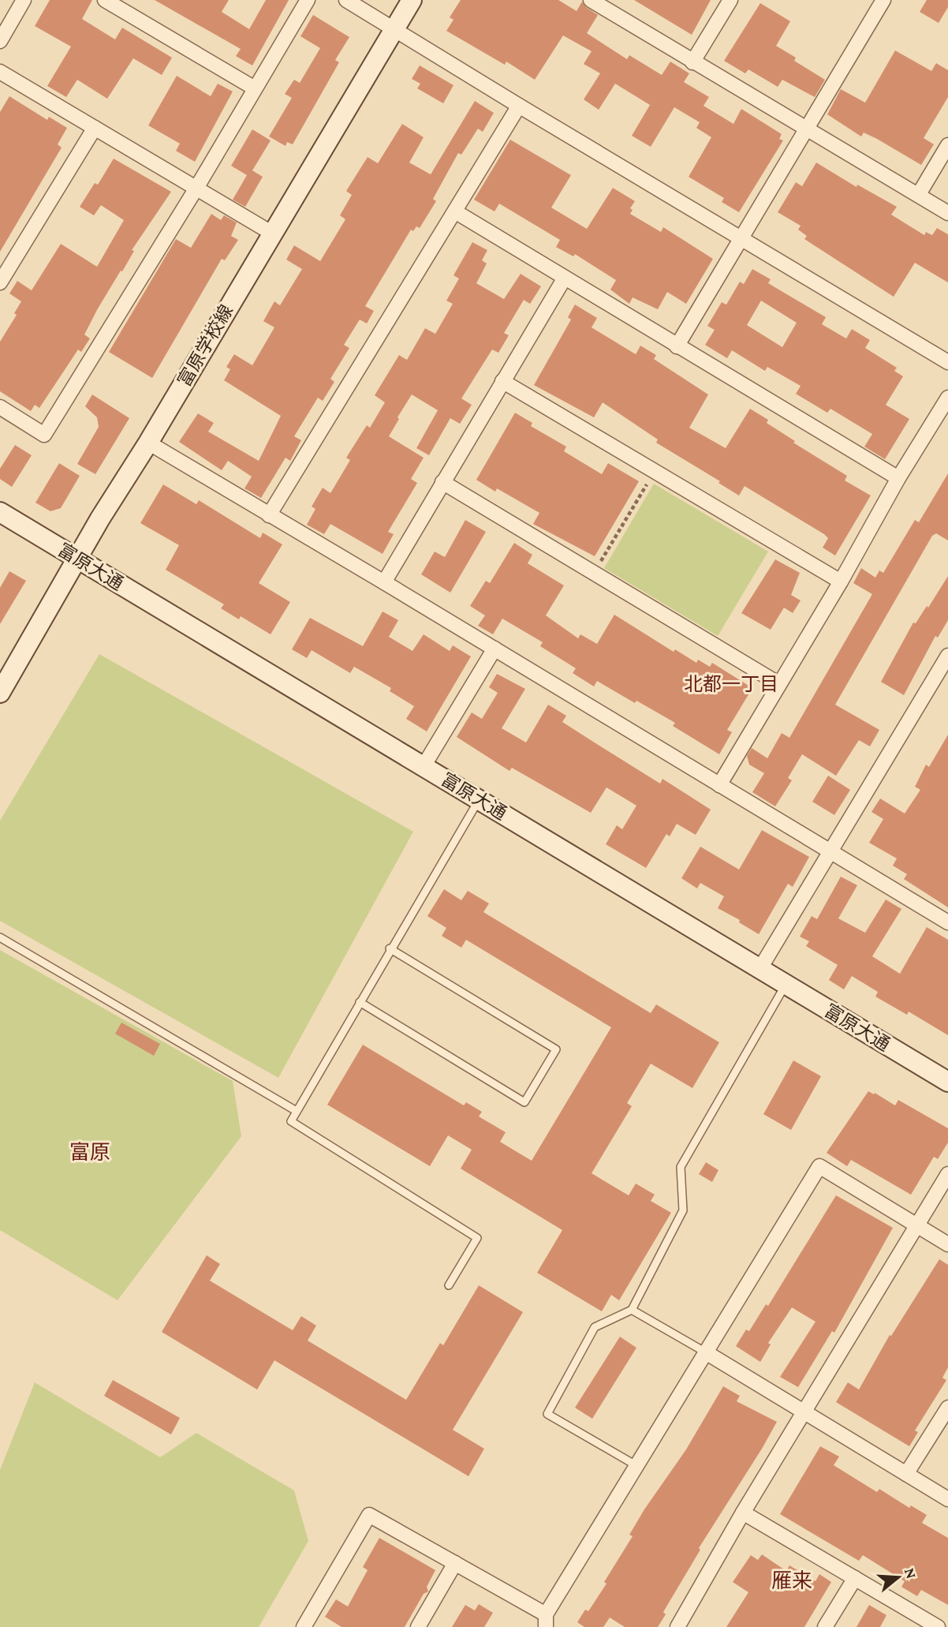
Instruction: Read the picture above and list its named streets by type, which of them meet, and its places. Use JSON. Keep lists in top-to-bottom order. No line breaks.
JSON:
{"streets":{"street":["富原学校線","富原大通"]},"crossings":[["富原学校線","富原大通"]],"districts":["北都一丁目","富原","雁来"],"north":"right"}
